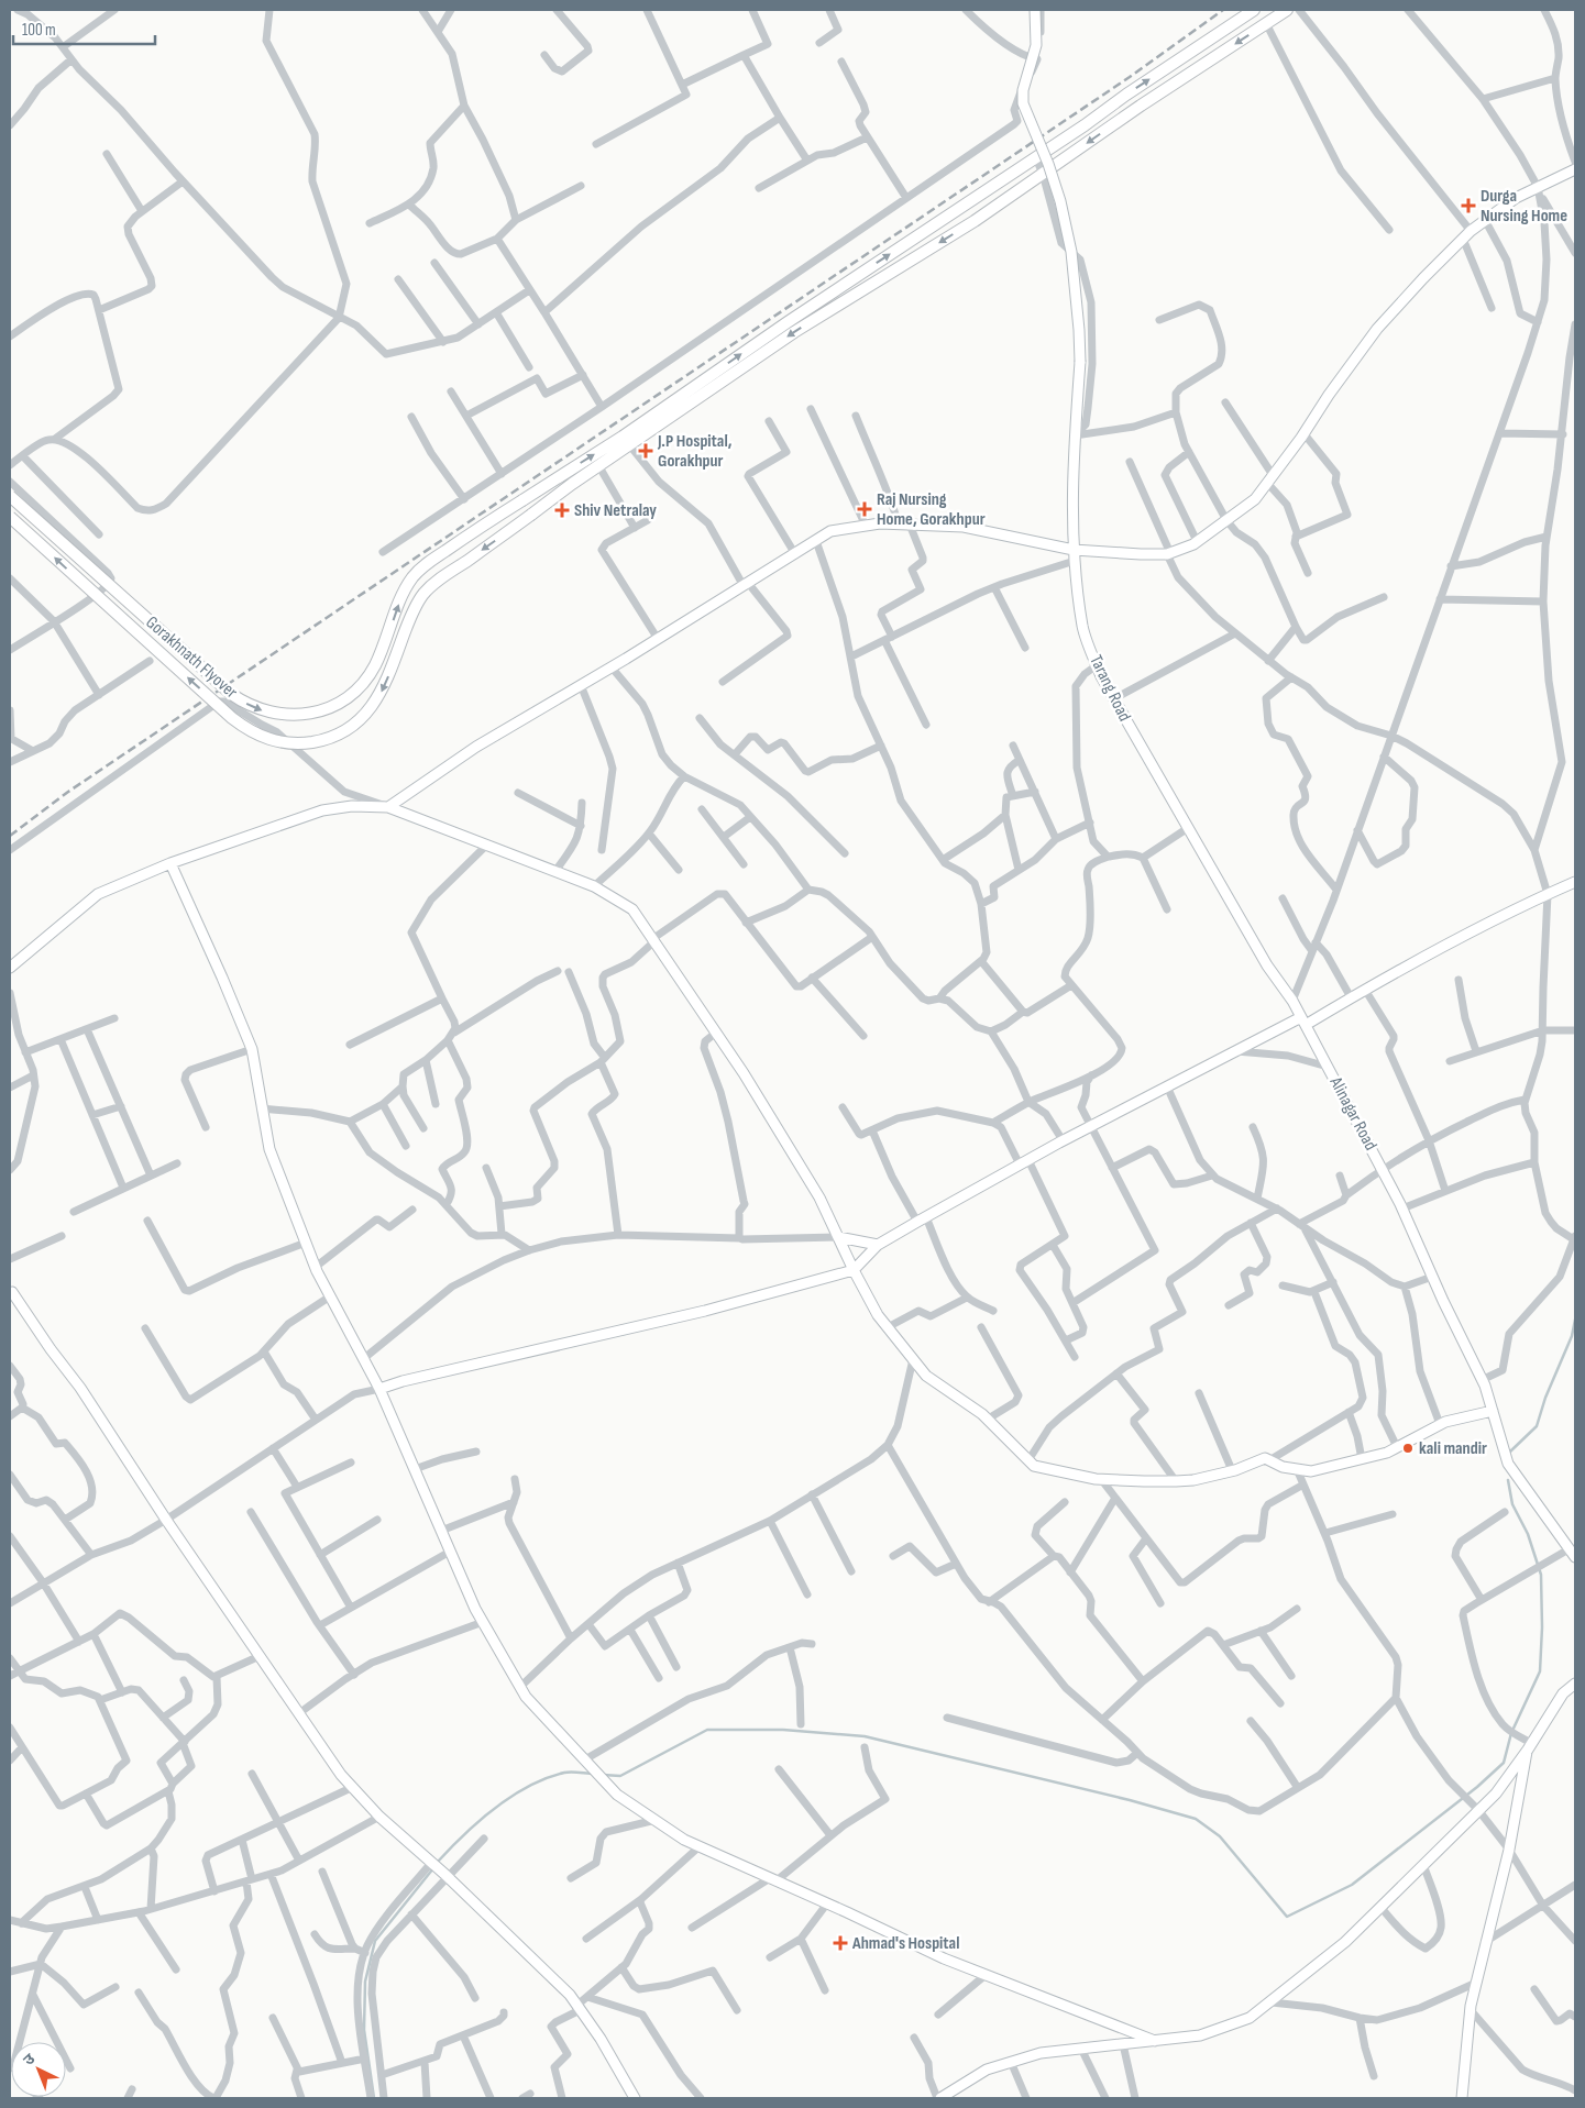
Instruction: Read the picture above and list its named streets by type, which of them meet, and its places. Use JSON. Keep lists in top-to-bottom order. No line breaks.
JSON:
{"streets":{"main road":["Gorakhnath Flyover"],"street":["Tarang Road","Alinagar Road"]},"crossings":[["Tarang Road","Alinagar Road"]],"places":{"health":["Durga Nursing Home","J.P Hospital, Gorakhpur","Raj Nursing Home, Gorakhpur","Shiv Netralay","Ahmad's Hospital"],"other":["kali mandir"]},"scale_bar":"100 m","north":"top left"}
